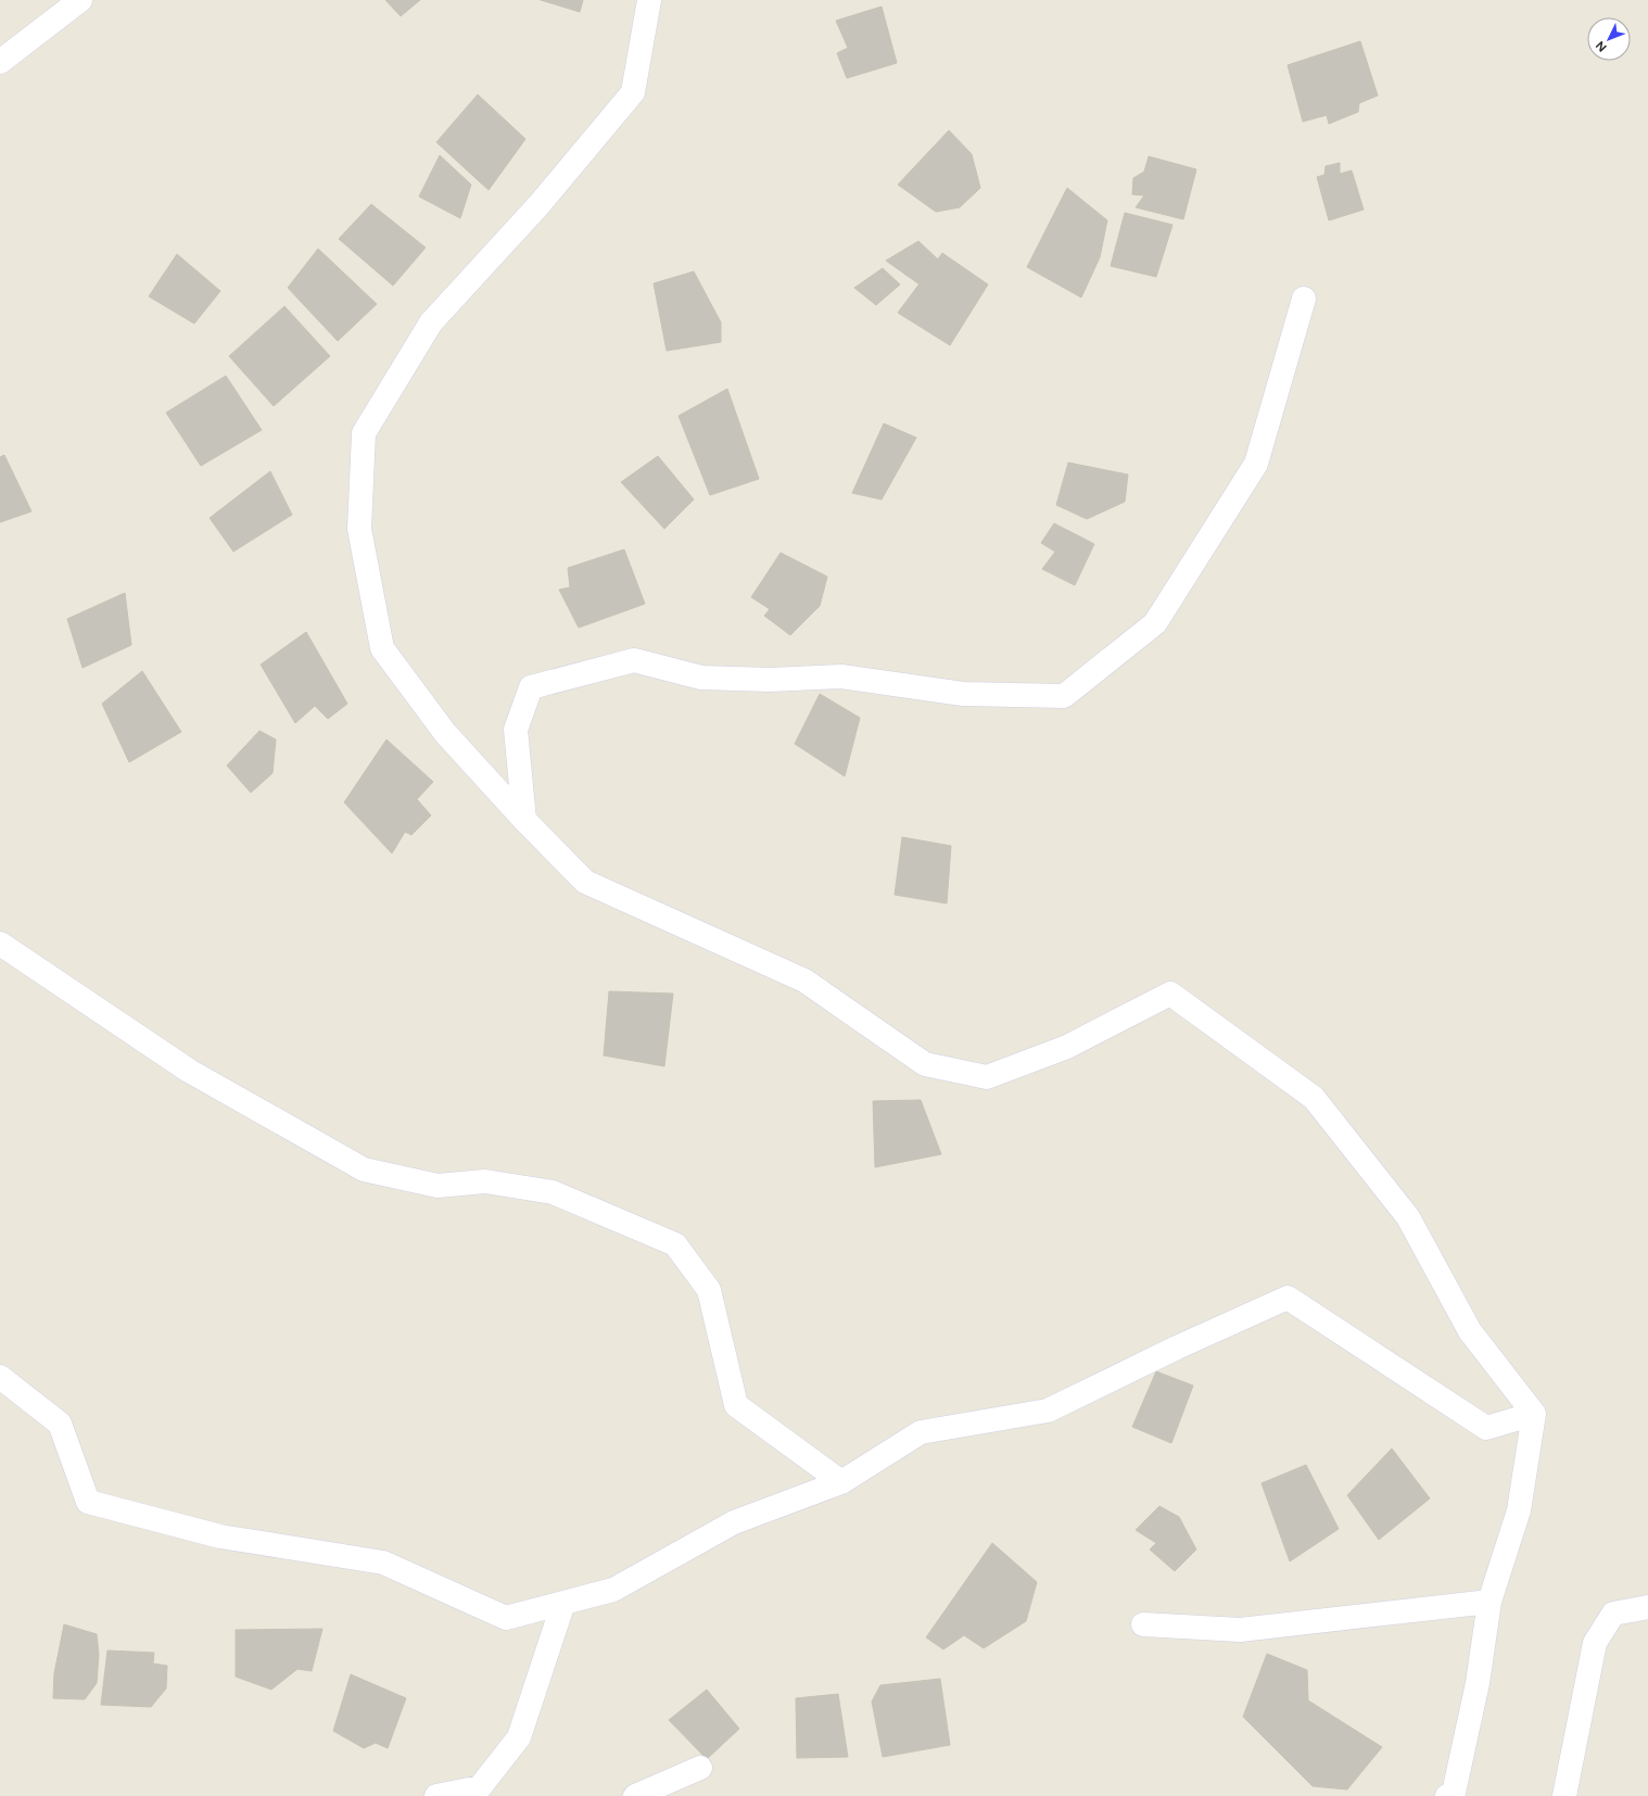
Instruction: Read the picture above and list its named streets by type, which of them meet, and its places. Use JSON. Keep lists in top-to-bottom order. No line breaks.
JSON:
{"north":"bottom left"}
